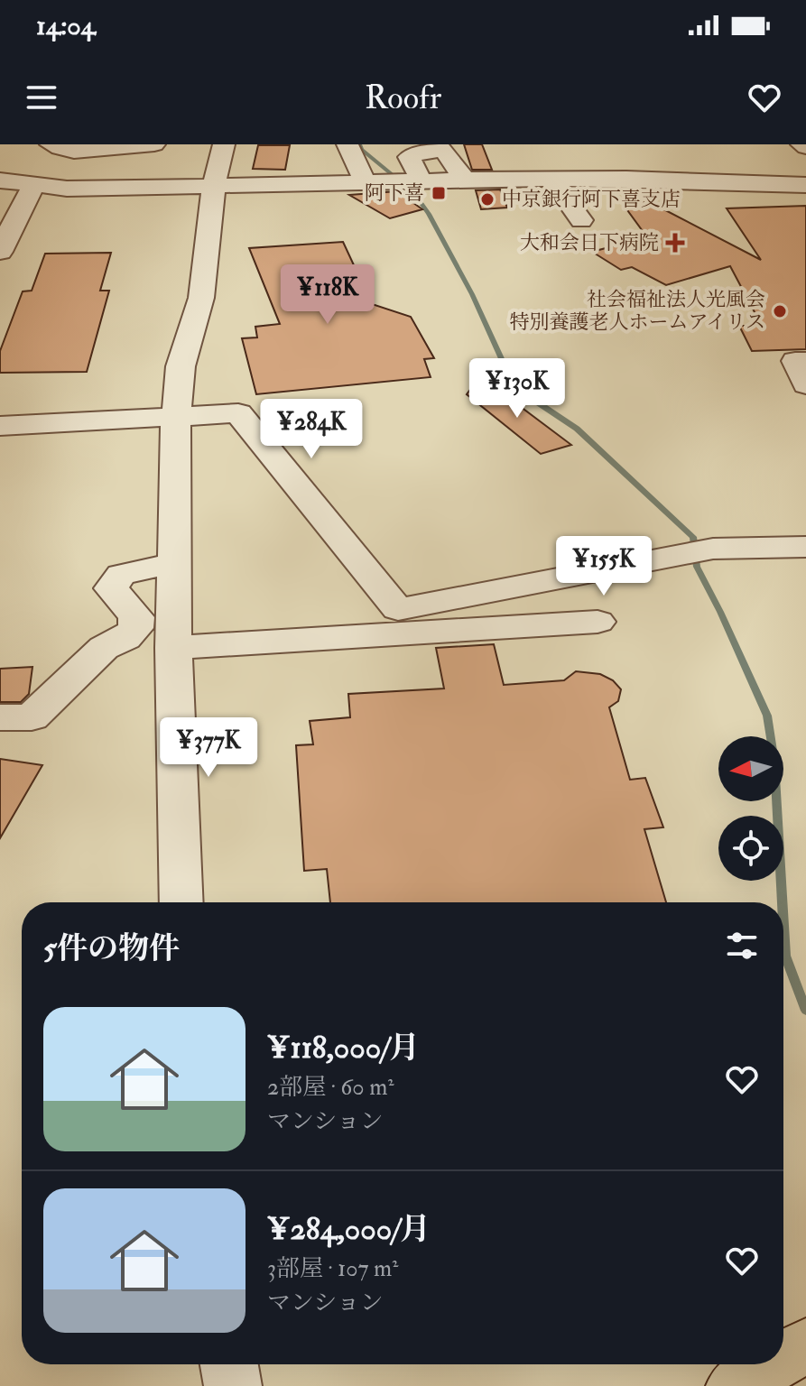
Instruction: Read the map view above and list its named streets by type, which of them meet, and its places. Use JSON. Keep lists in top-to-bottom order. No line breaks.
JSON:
{"places":{"transit":["阿下喜"],"other":["中京銀行阿下喜支店","社会福祉法人光風会 特別養護老人ホームアイリス"],"health":["大和会日下病院"]},"north":"left","page":{"status":"14:04","header":"Roofr","price":["¥118K","¥130K","¥284K","¥155K","¥377K"],"heading":"5件の物件","list":[{"name":"¥118,000/月","note":"2部屋 · 60 m² · マンション"},{"name":"¥284,000/月","note":"3部屋 · 107 m² · マンション"}]}}
